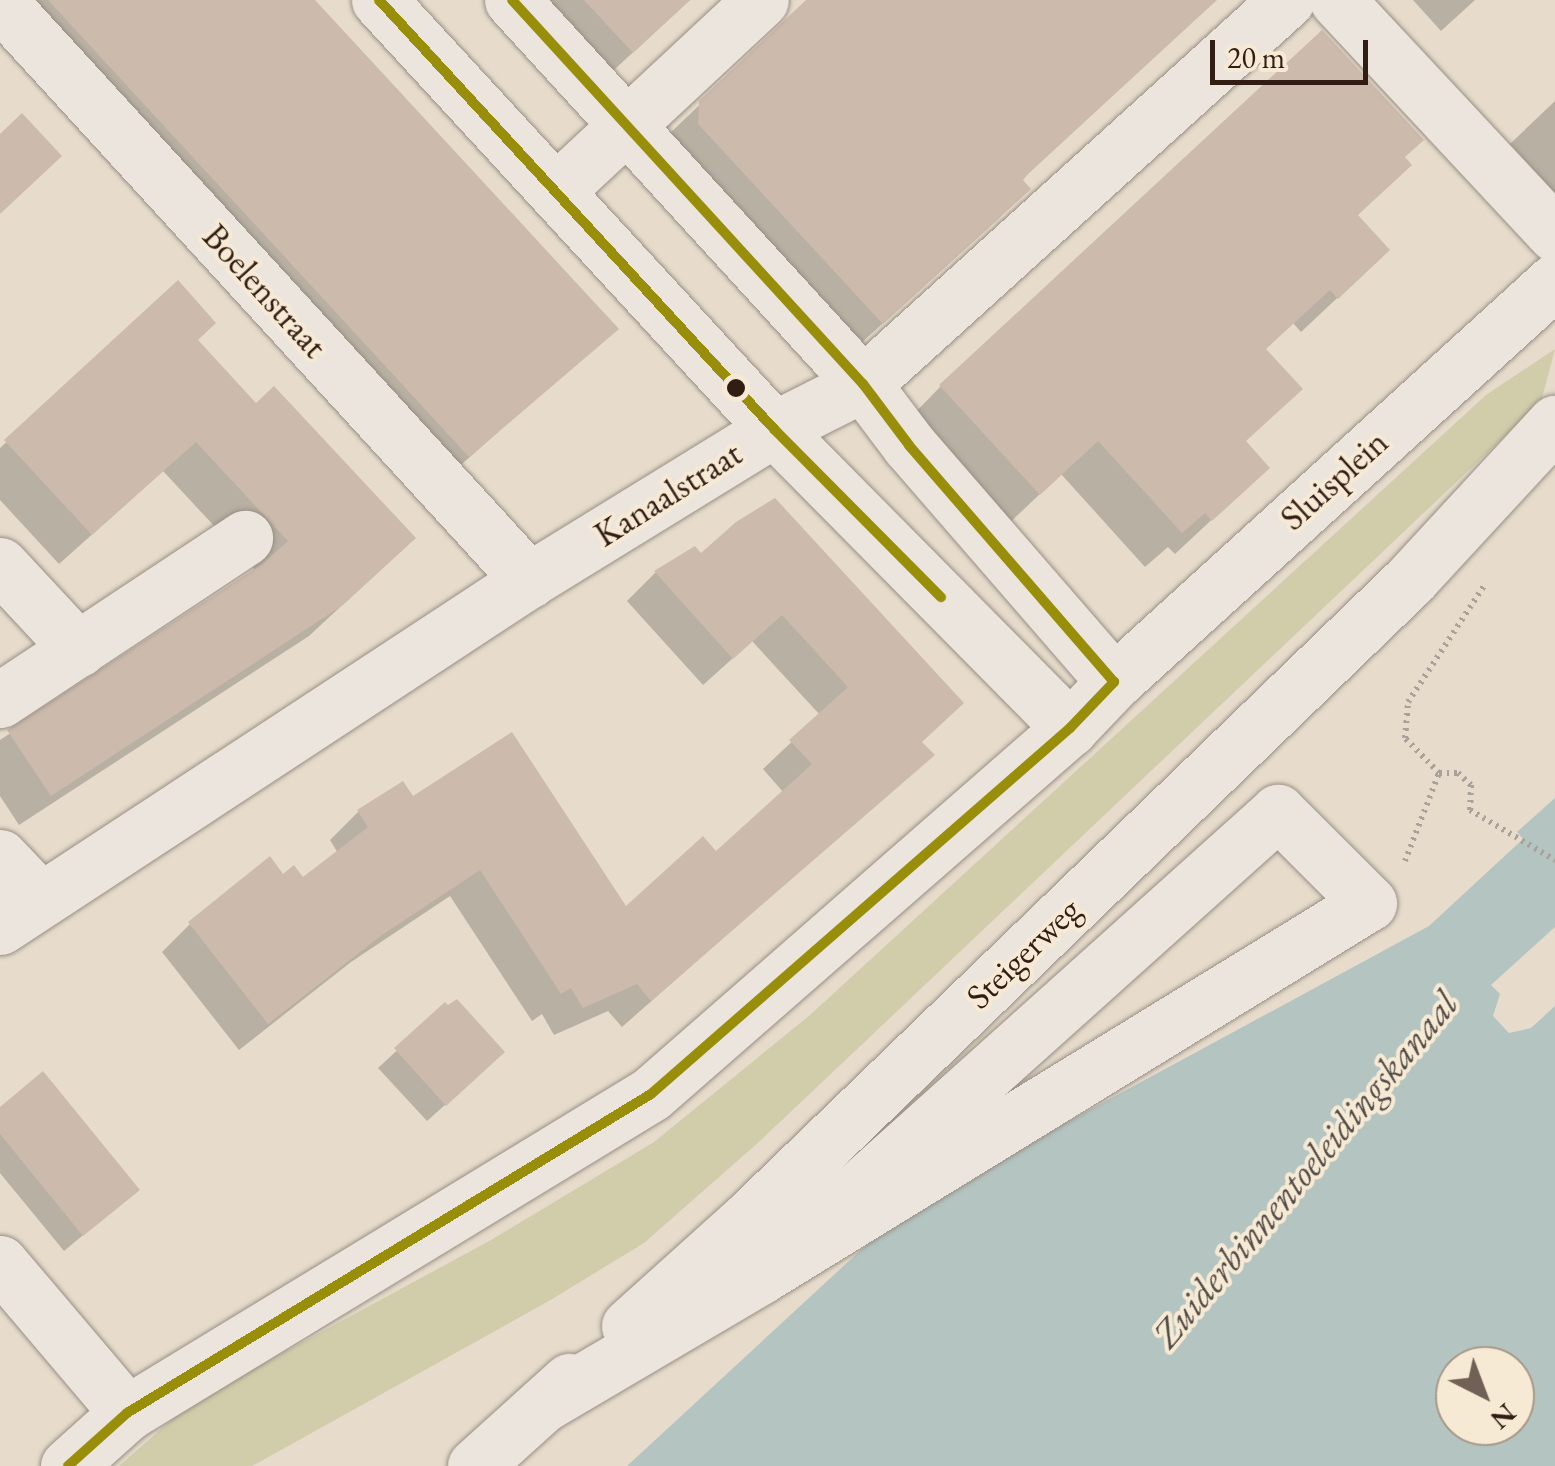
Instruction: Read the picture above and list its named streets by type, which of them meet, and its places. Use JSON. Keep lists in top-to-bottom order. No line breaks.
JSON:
{"streets":{"street":["Boelenstraat","Sluisplein","Kanaalstraat","Steigerweg"]},"crossings":[["Boelenstraat","Kanaalstraat"]],"water":["Zuiderbinnentoeleidingskanaal"],"scale_bar":"20 m","north":"bottom right"}
